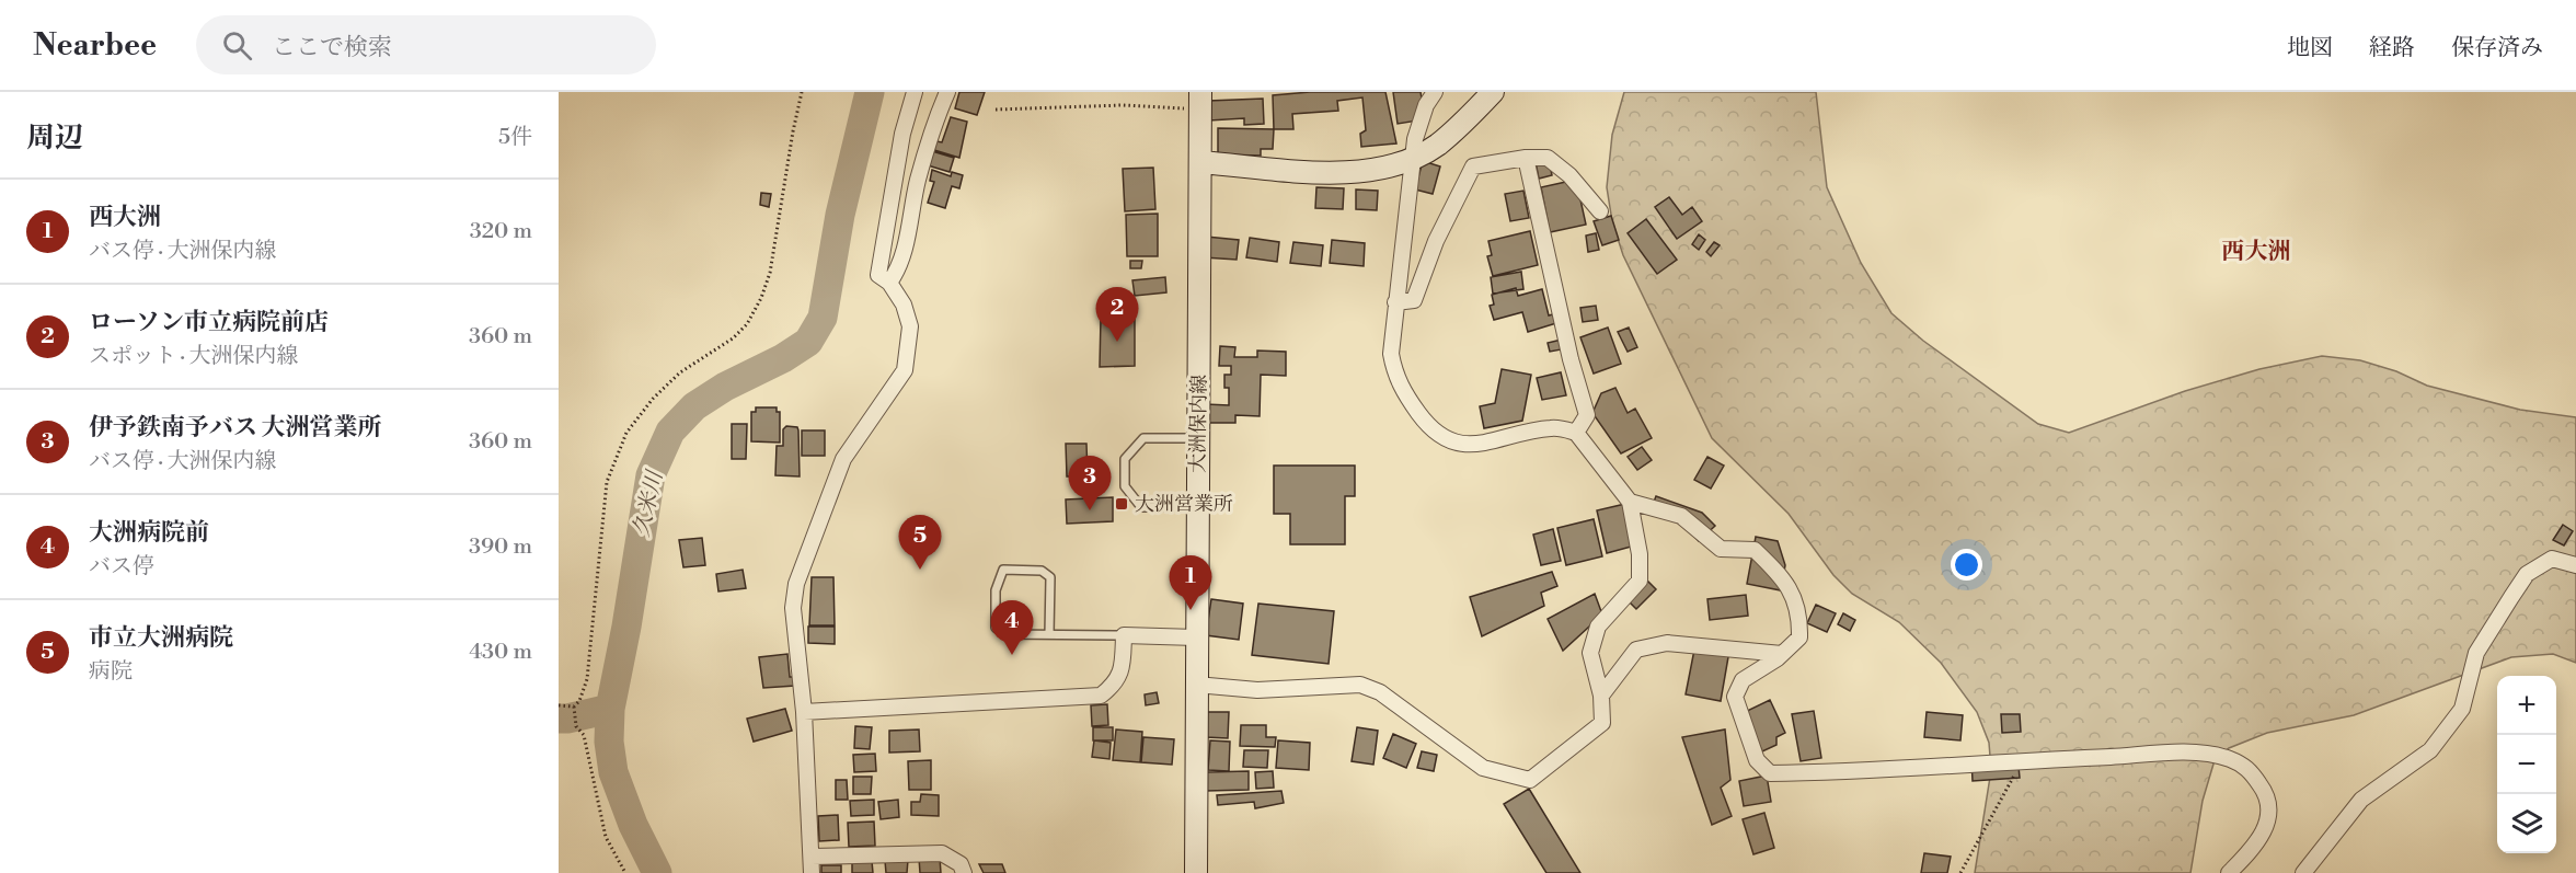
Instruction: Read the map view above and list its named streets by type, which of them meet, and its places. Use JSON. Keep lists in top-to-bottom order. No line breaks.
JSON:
{"streets":{"main road":["大洲保内線"]},"districts":["西大洲"],"water":["久米川"],"places":{"transit":["大洲営業所"]},"page":{"header":"Nearbee","search":"ここで検索","nav":["地図","経路","保存済み"],"heading":["周辺","5件"],"list":[{"mark":"1","name":"西大洲","note":"バス停 · 大洲保内線","value":"320 m"},{"mark":"2","name":"ローソン市立病院前店","note":"スポット · 大洲保内線","value":"360 m"},{"mark":"3","name":"伊予鉄南予バス 大洲営業所","note":"バス停 · 大洲保内線","value":"360 m"},{"mark":"4","name":"大洲病院前","note":"バス停","value":"390 m"},{"mark":"5","name":"市立大洲病院","note":"病院","value":"430 m"}],"pins":["2","3","5","1","4"],"map_buttons":["+","−"]}}
